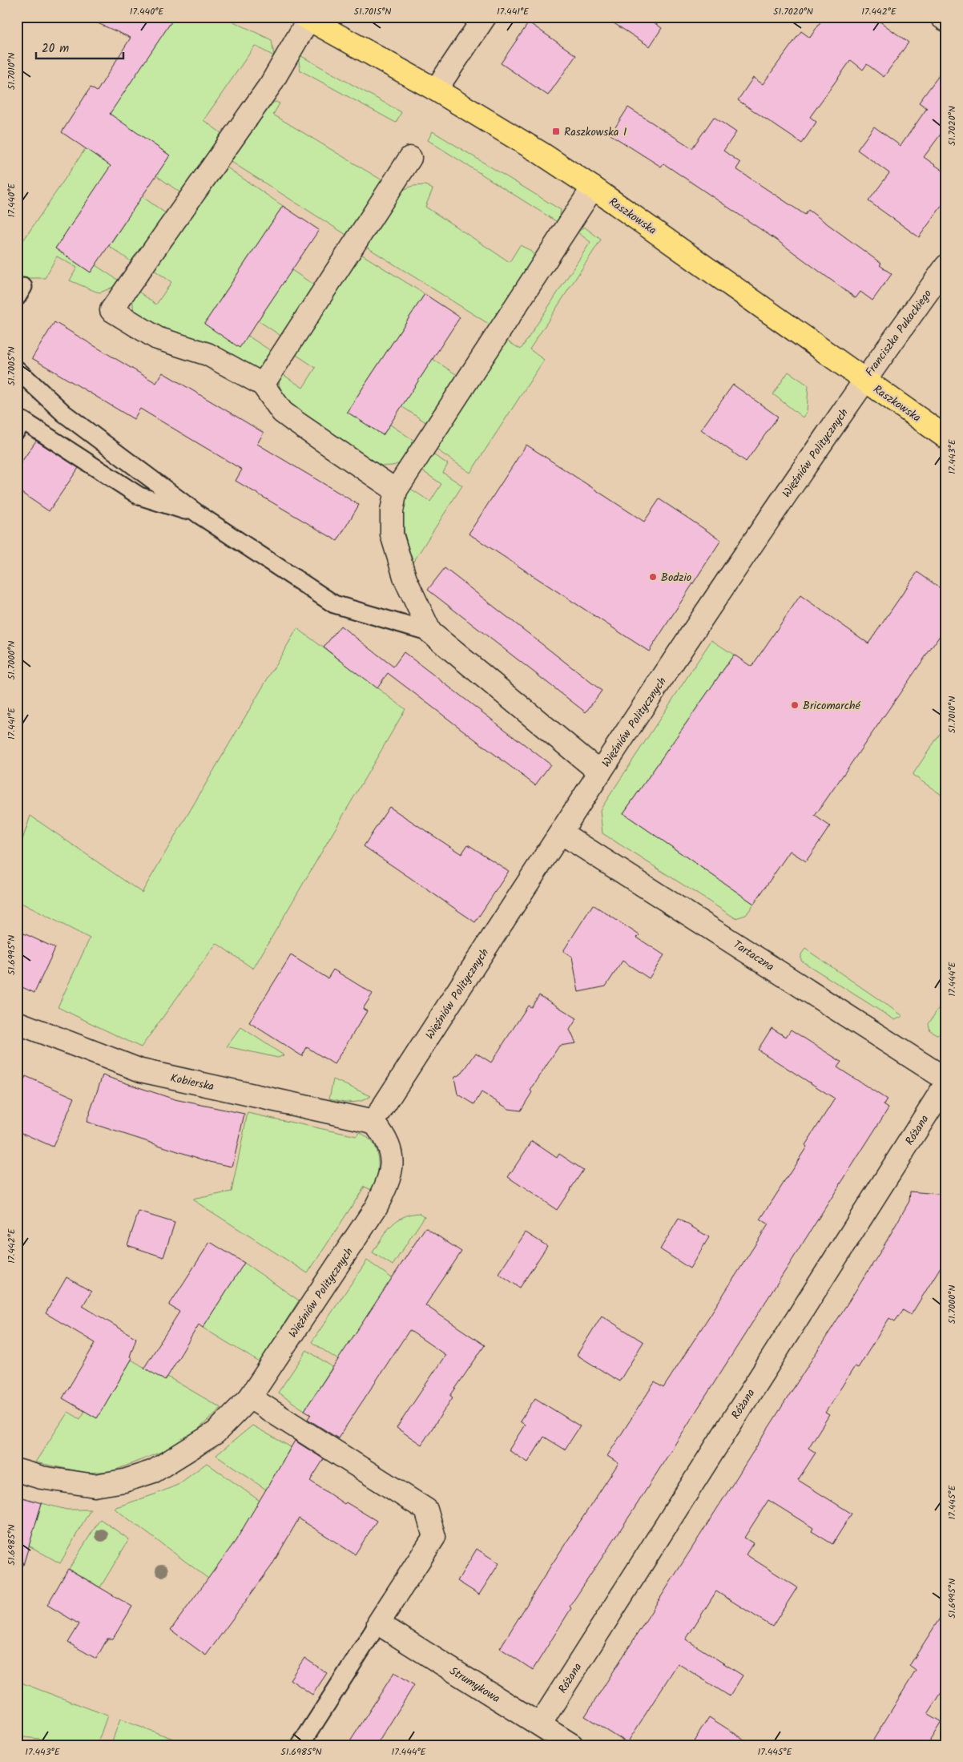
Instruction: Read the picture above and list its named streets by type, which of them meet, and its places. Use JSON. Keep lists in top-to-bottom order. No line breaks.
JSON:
{"streets":{"main road":["Raszkowska"],"street":["Franciszka Pukackiego","Więźniów Politycznych","Tartaczna","Kobierska","Różana","Strumykowa"]},"crossings":[["Raszkowska","Franciszka Pukackiego"],["Raszkowska","Więźniów Politycznych"],["Franciszka Pukackiego","Więźniów Politycznych"],["Więźniów Politycznych","Tartaczna"],["Więźniów Politycznych","Kobierska"],["Różana","Strumykowa"]],"places":{"transit":["Raszkowska I"],"other":["Bodzio","Bricomarché"]},"scale_bar":"20 m","coordinates":["17.440°E","51.7015°N","17.441°E","51.7020°N","17.442°E","51.7010°N","51.7005°N","17.443°E","51.7000°N","51.6995°N","17.444°E","17.445°E","51.6985°N"]}
